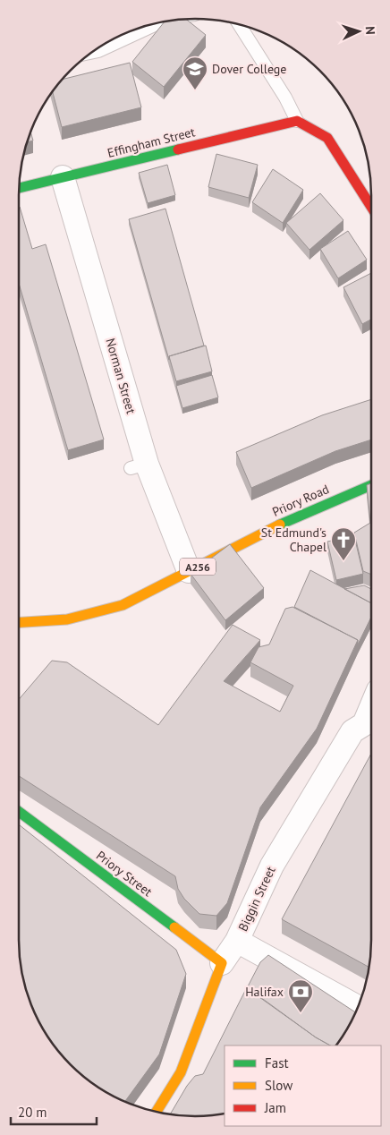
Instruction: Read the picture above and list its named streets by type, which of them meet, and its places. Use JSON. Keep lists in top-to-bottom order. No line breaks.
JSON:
{"streets":{"street":["Effingham Street","Norman Street","Priory Road","A256","Priory Street","Biggin Street"]},"crossings":[["Effingham Street","Norman Street"],["Norman Street","Priory Road"],["Priory Street","Biggin Street"]],"places":{"school or university":["Dover College"],"church":["St Edmund's Chapel"],"bank":["Halifax"]},"legend":["Fast","Slow","Jam"],"scale_bar":"20 m","north":"right"}
